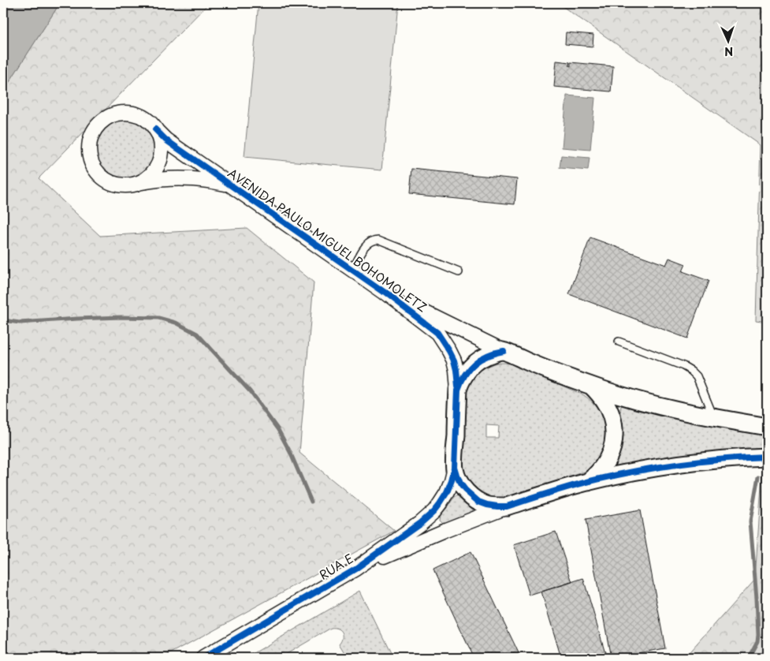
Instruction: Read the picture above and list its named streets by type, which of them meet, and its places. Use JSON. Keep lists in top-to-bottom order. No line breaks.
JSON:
{"streets":{"street":["AVENIDA PAULO MIGUEL BOHOMOLETZ","RUA E"]},"crossings":[["AVENIDA PAULO MIGUEL BOHOMOLETZ","RUA E"]],"north":"bottom"}
